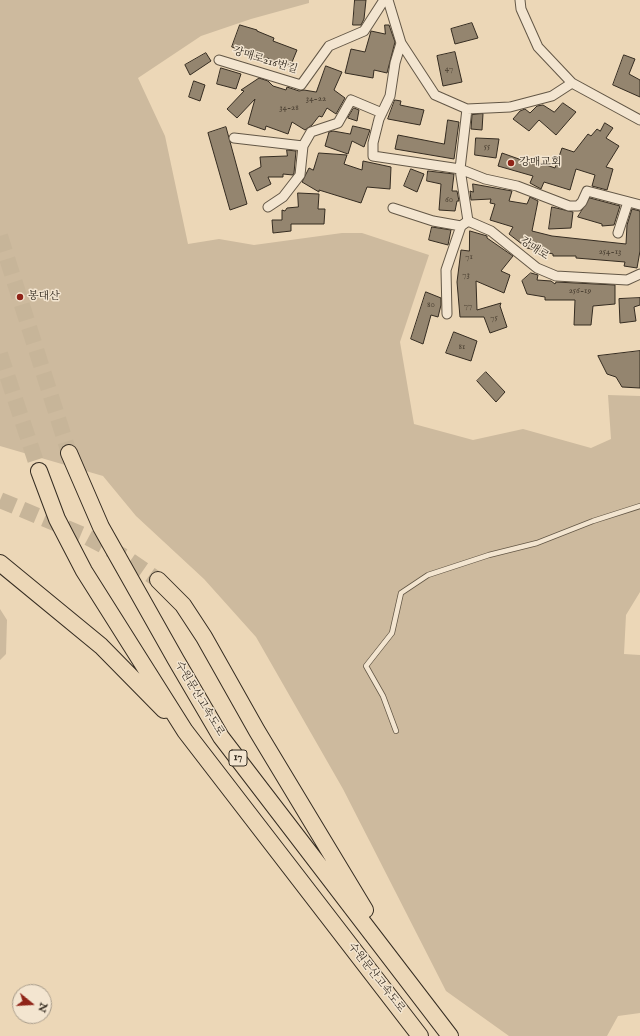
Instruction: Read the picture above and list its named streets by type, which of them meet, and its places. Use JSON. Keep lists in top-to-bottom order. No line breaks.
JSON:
{"streets":{"highway":["수원문산고속도로","17"],"street":["강매로216번길","강매로"]},"places":["강매교회","봉대산"],"house_numbers":["47","34-22","34-28","55","60","254-13","71","73","256-19","80","77","75","81"],"north":"right"}
